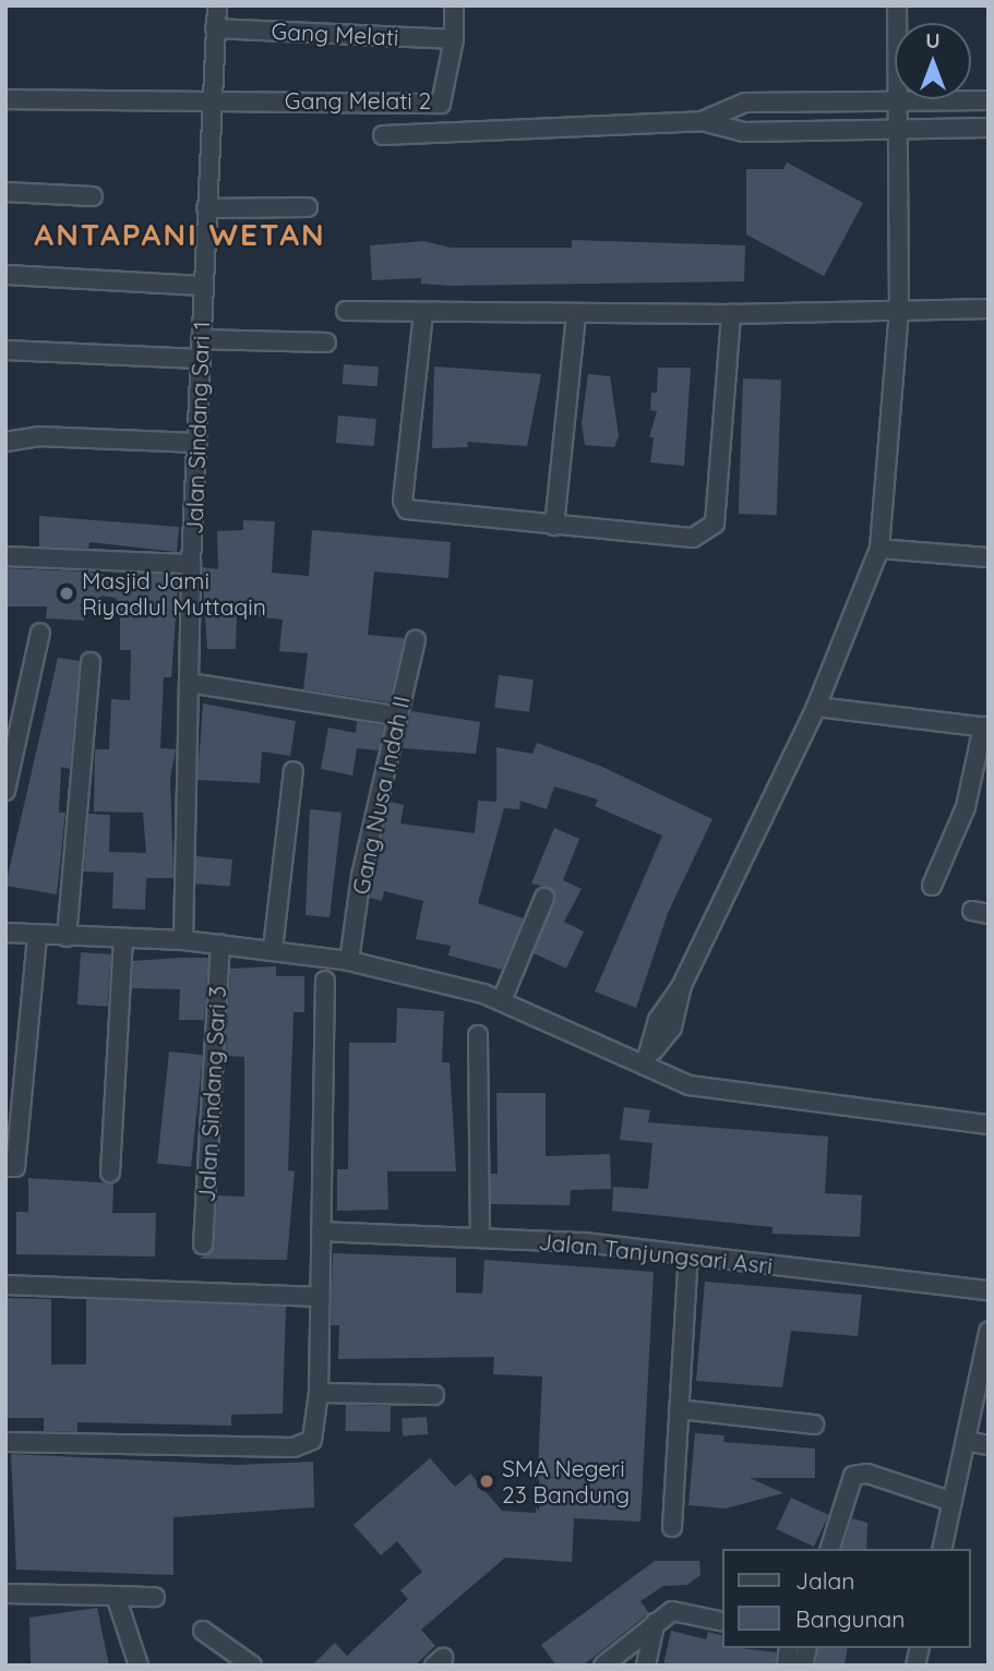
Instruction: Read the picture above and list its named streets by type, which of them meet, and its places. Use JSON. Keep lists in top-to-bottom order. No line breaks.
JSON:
{"streets":{"street":["Gang Melati","Gang Melati 2","Jalan Sindang Sari 1","Gang Nusa Indah II","Jalan Sindang Sari 3","Jalan Tanjungsari Asri"]},"crossings":[["Gang Melati","Gang Melati 2"],["Gang Melati","Jalan Sindang Sari 1"],["Gang Melati 2","Jalan Sindang Sari 1"]],"districts":["ANTAPANI WETAN"],"places":["Masjid Jami Riyadlul Muttaqin","SMA Negeri 23 Bandung"],"legend":["Jalan","Bangunan"],"north":"top"}
